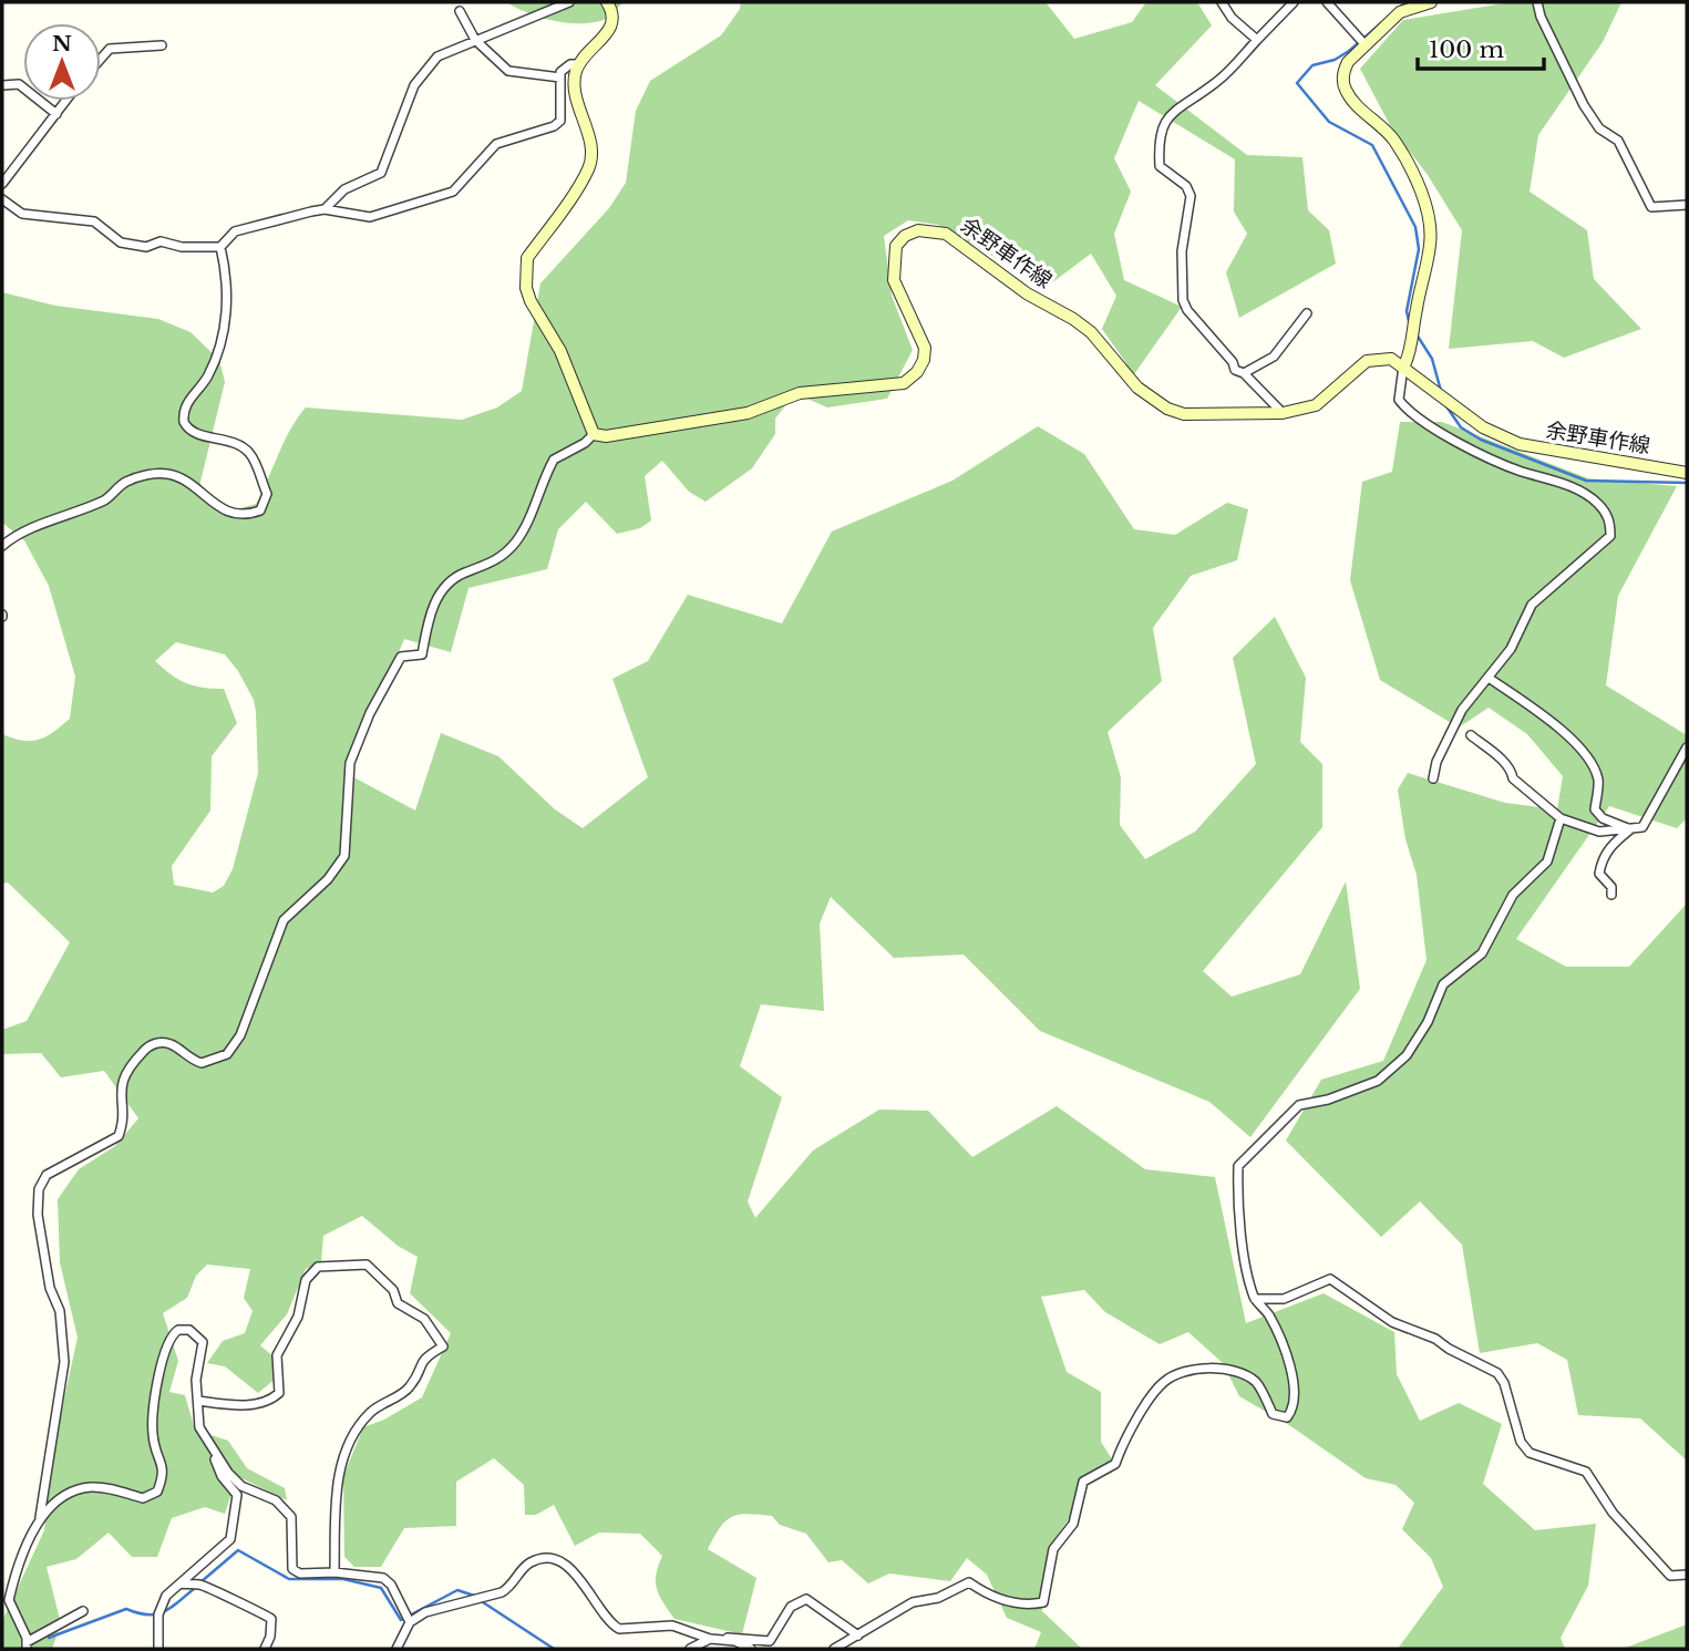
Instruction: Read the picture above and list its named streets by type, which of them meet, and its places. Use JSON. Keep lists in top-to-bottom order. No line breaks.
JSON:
{"streets":{"main road":["余野車作線"]},"scale_bar":"100 m","north":"top"}
